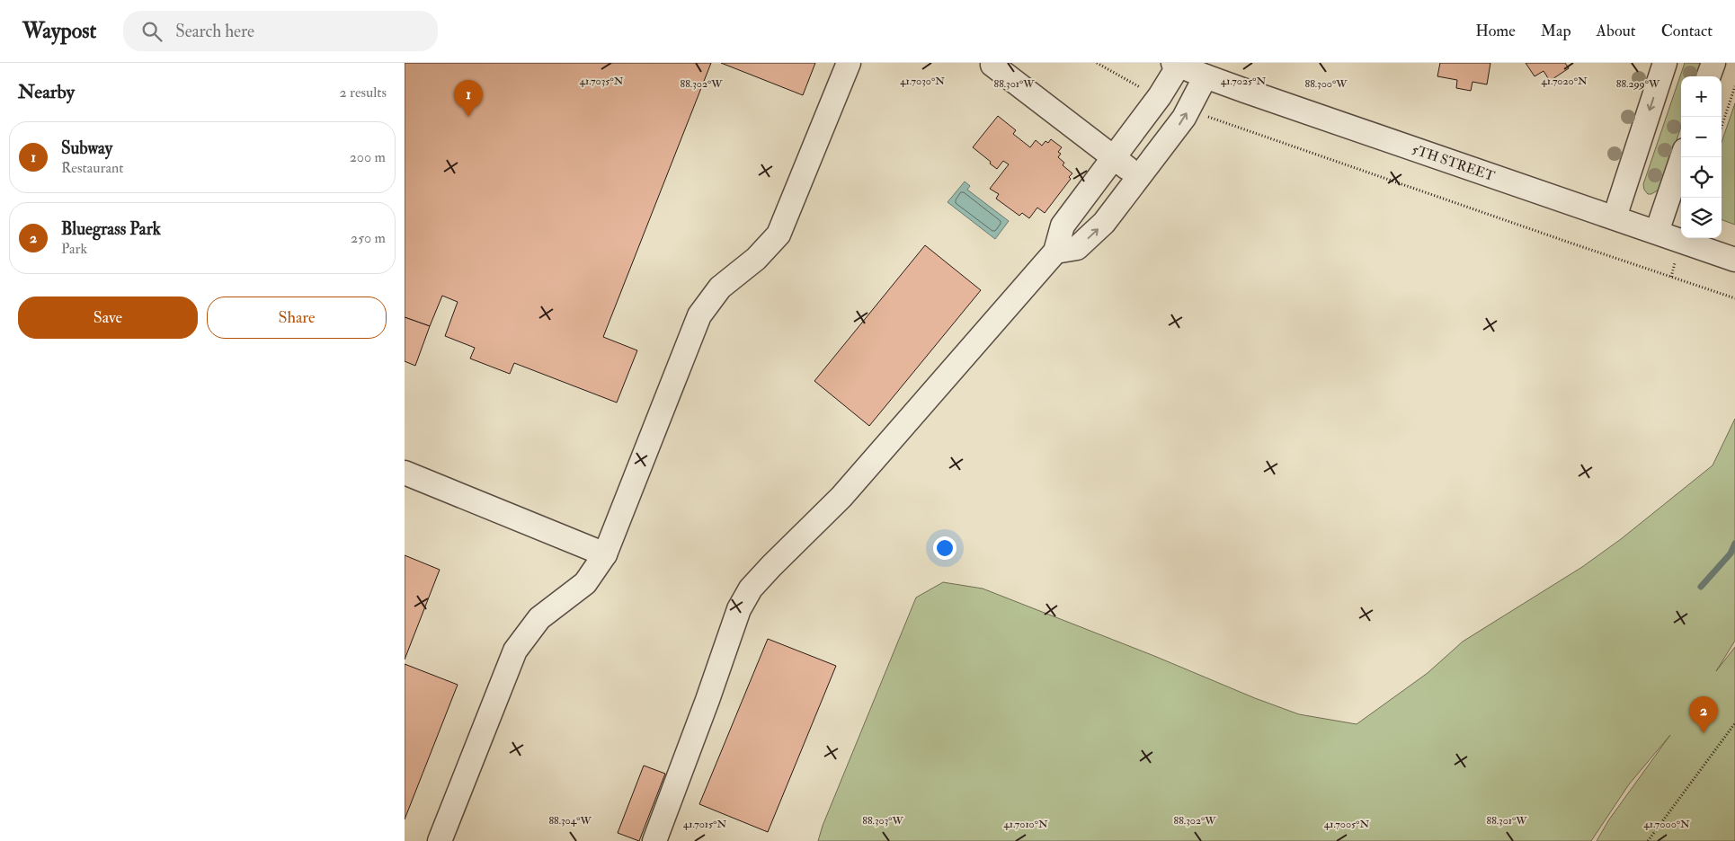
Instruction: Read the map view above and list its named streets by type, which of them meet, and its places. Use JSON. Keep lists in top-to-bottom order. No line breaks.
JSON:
{"streets":{"street":["5TH STREET"]},"page":{"header":"Waypost","search":"Search here","nav":["Home","Map","About","Contact"],"heading":["Nearby","2 results"],"map_buttons":["+","−"],"pins":["1","2"],"list":[{"mark":"1","name":"Subway","note":"Restaurant","value":"200 m"},{"mark":"2","name":"Bluegrass Park","note":"Park","value":"250 m"}],"buttons":["Save","Share"]},"coordinates":["41.7035°N","41.7030°N","41.7025°N","41.7020°N","88.302°W","88.301°W","88.300°W","88.299°W","88.304°W","88.303°W","41.7015°N","41.7010°N","41.7005°N","41.7000°N"]}
